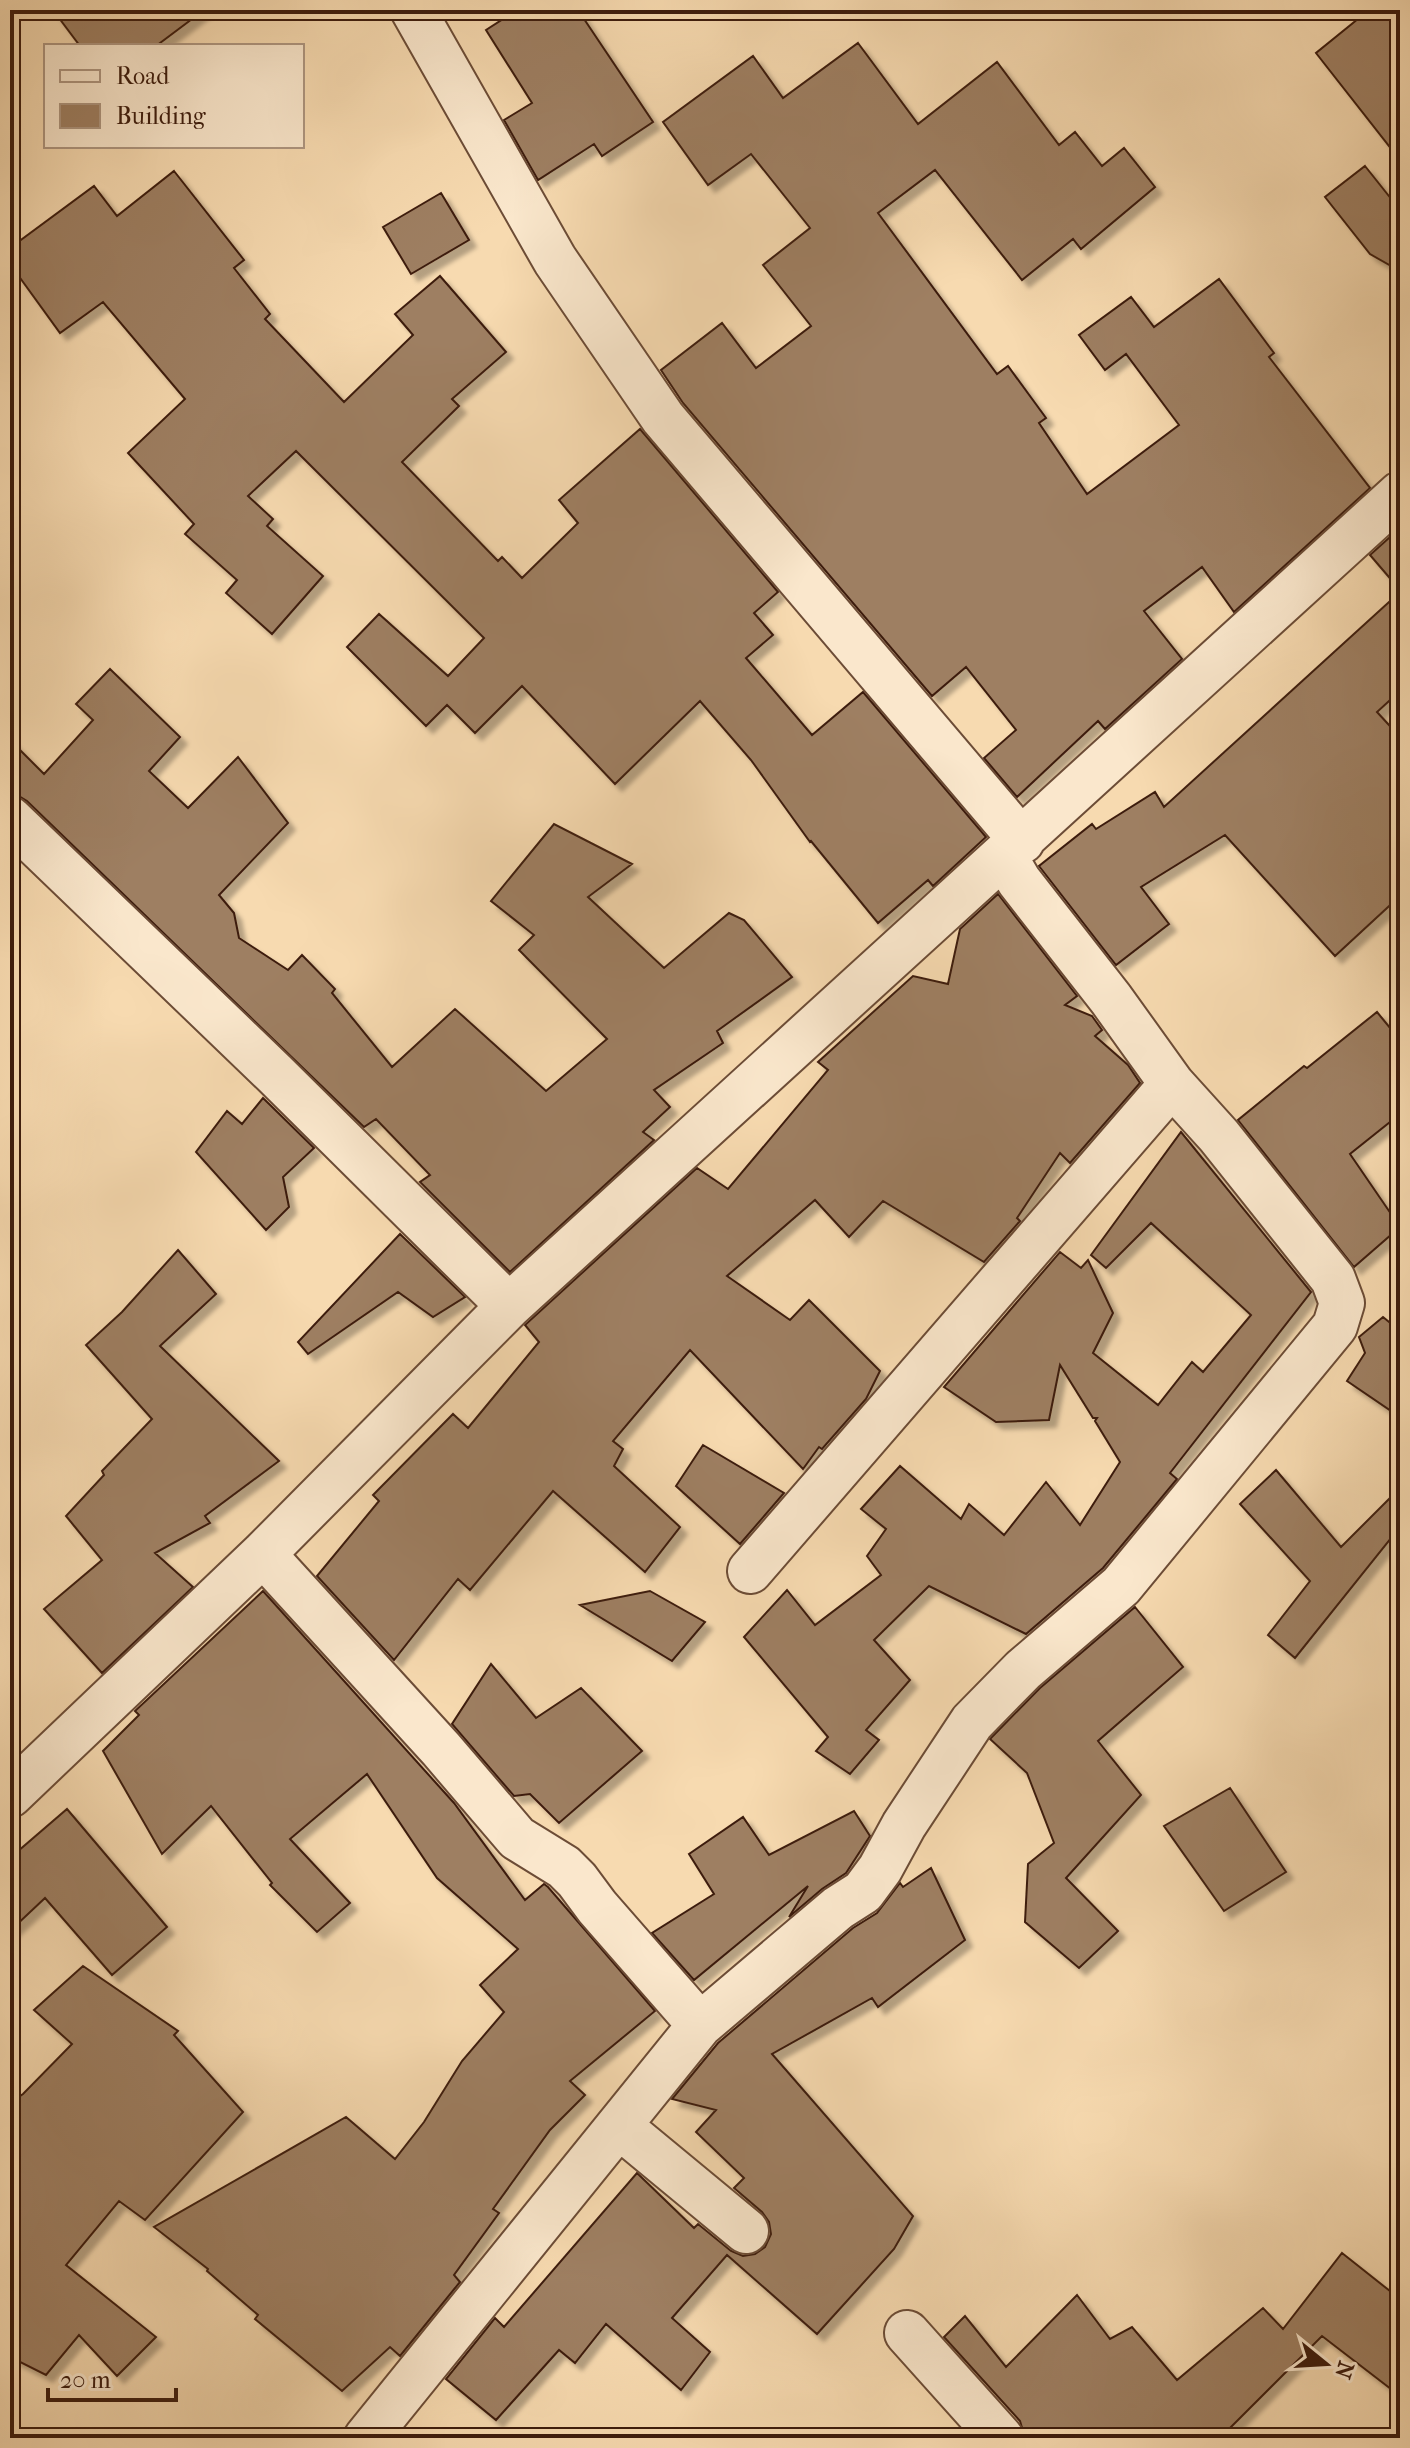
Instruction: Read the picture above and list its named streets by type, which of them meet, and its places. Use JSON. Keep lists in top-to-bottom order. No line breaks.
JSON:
{"legend":["Road","Building"],"scale_bar":"20 m","north":"right"}
